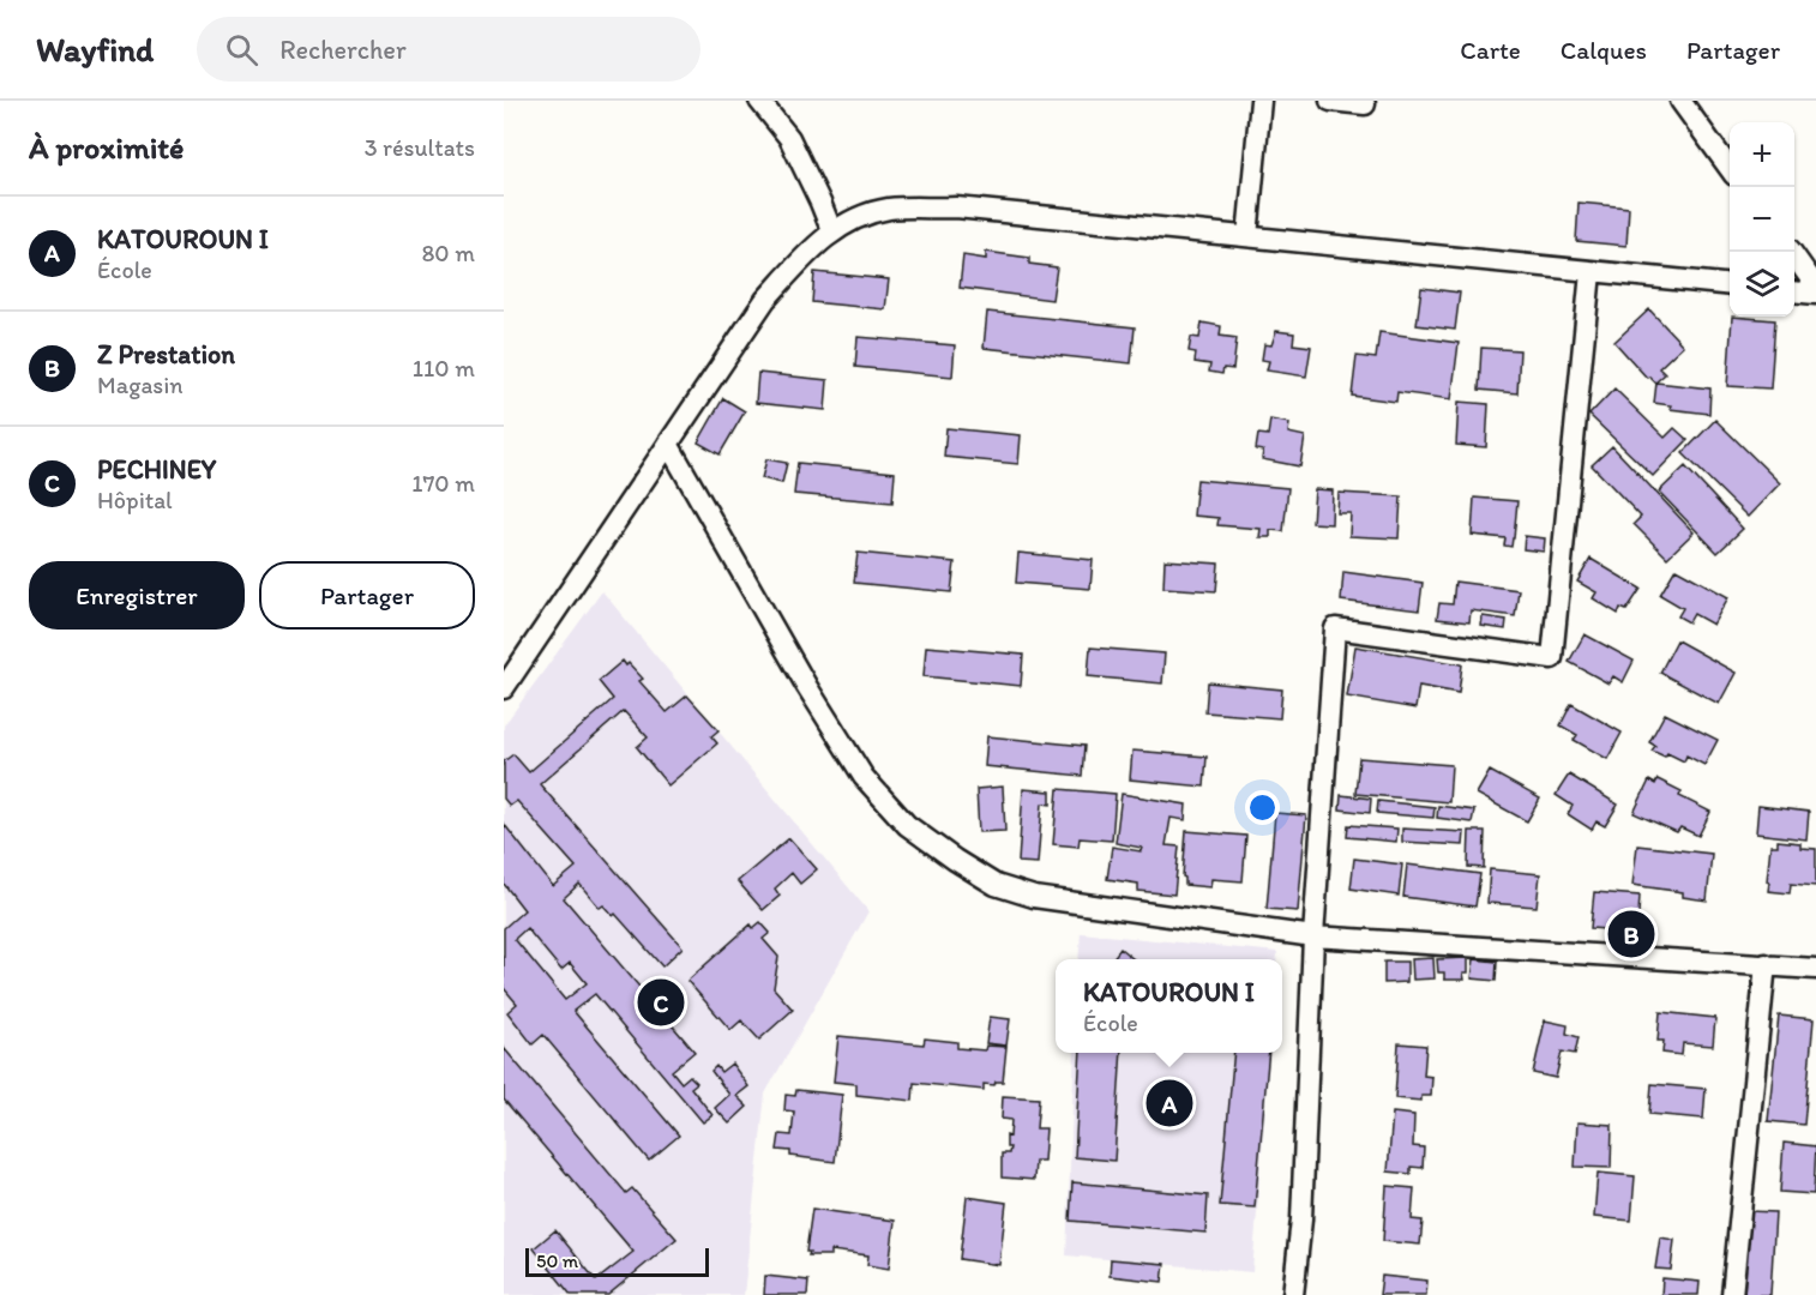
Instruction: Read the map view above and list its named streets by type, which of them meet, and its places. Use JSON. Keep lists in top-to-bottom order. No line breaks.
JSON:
{"scale_bar":"50 m","page":{"header":"Wayfind","search":"Rechercher","nav":["Carte","Calques","Partager"],"heading":["À proximité","3 résultats"],"map_buttons":["+","−"],"list":[{"mark":"A","name":"KATOUROUN I","note":"École","value":"80 m"},{"mark":"B","name":"Z Prestation","note":"Magasin","value":"110 m"},{"mark":"C","name":"PECHINEY","note":"Hôpital","value":"170 m"}],"buttons":["Enregistrer","Partager"],"pins":["B","C","A"],"popup":["KATOUROUN I","École"],"scale":"50 m"}}
